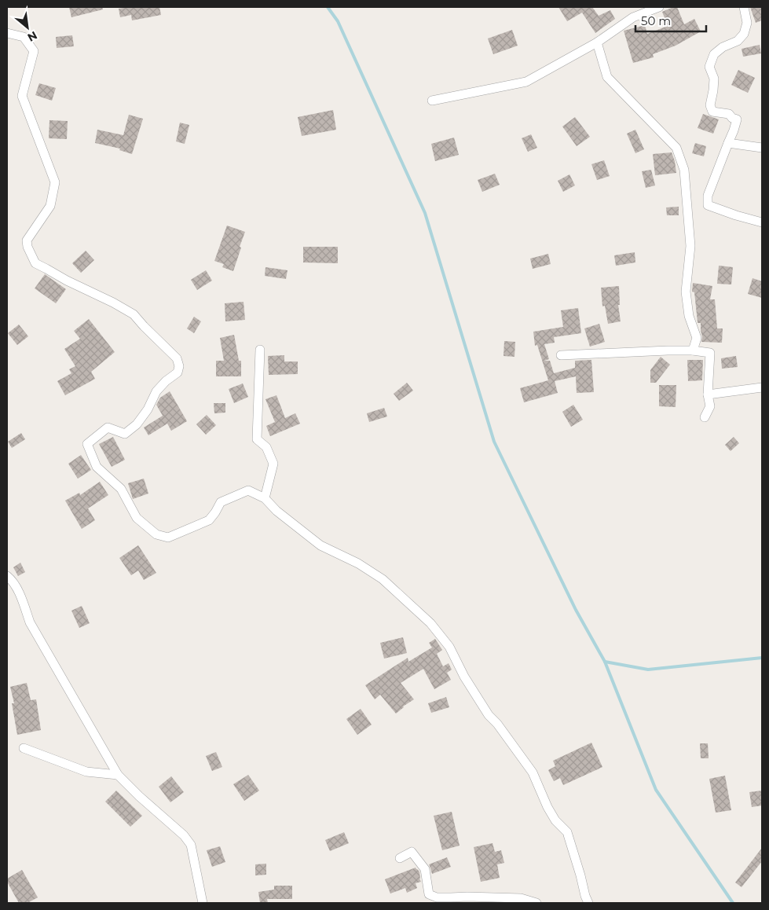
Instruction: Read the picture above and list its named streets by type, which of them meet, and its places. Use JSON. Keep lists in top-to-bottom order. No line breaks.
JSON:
{"scale_bar":"50 m","north":"bottom right"}
